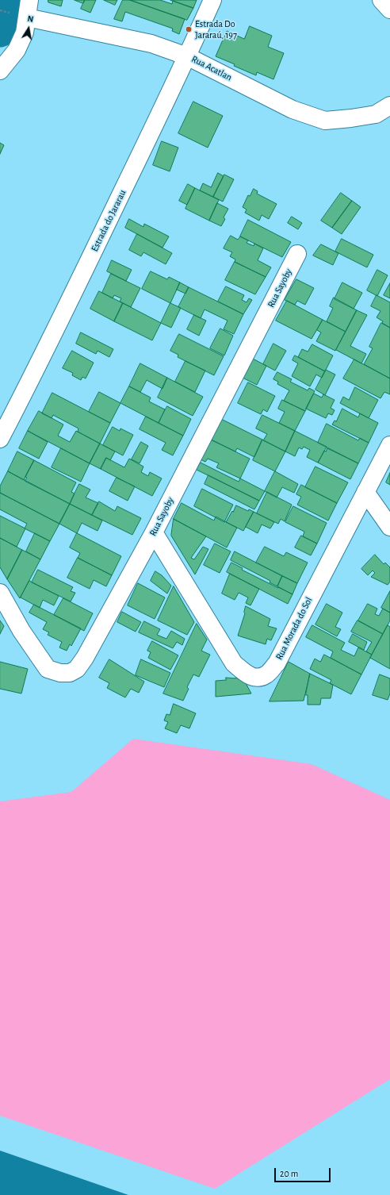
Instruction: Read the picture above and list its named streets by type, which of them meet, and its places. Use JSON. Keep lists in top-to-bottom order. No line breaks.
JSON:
{"streets":{"street":["Rua Acatlan","Estrada do Jararau","Rua Sayoby","Rua Morada do Sol"]},"crossings":[["Rua Acatlan","Estrada do Jararau"],["Rua Sayoby","Rua Morada do Sol"]],"places":["Estrada Do Jararaú, 197"],"scale_bar":"20 m","north":"top"}
